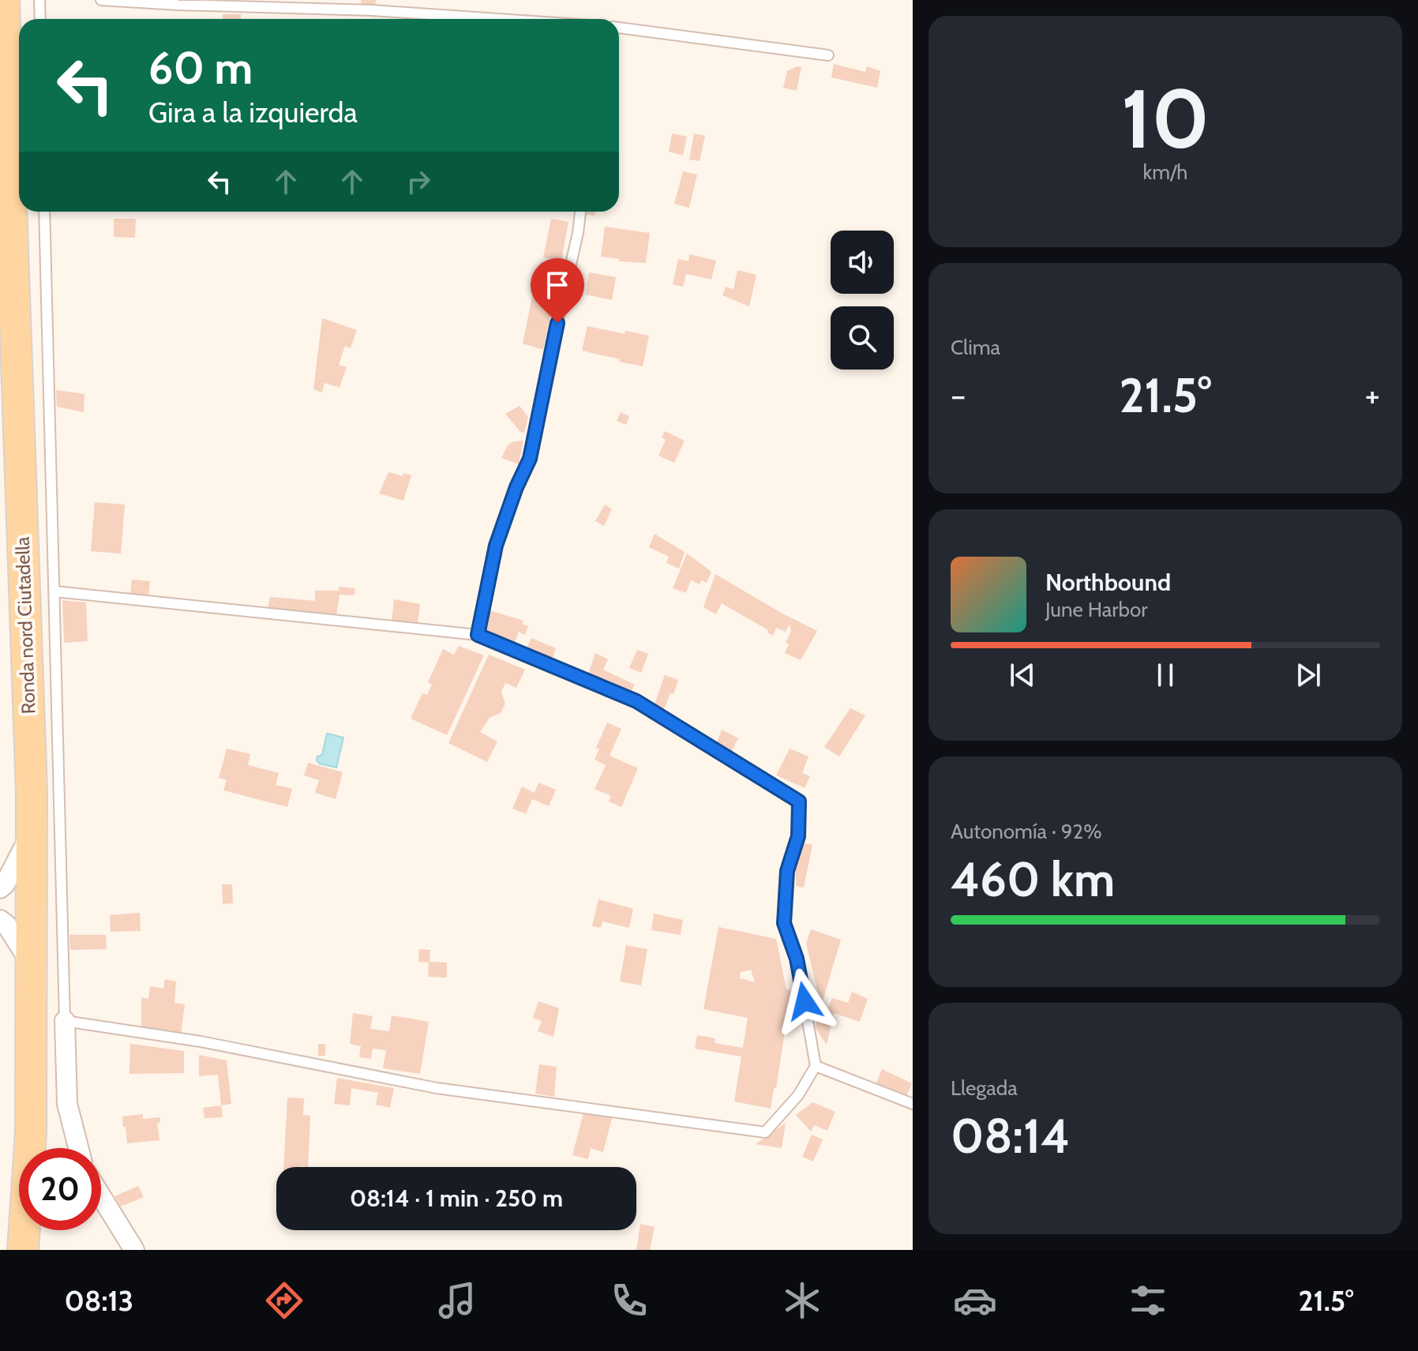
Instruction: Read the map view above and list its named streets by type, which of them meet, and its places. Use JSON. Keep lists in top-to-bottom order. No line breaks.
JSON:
{"streets":{"main road":["Ronda nord Ciutadella"]},"page":{"tile":[["10","km/h"],"Clima",["Autonomía · 92%","460 km"],["Llegada","08:14"]],"turn":["60 m","Gira a la izquierda"],"heat":["−","21.5°","+"],"song":["Northbound","June Harbor"],"limit":"20","trip":"08:14 · 1 min · 250 m","tabs":["08:13","21.5°"]}}
